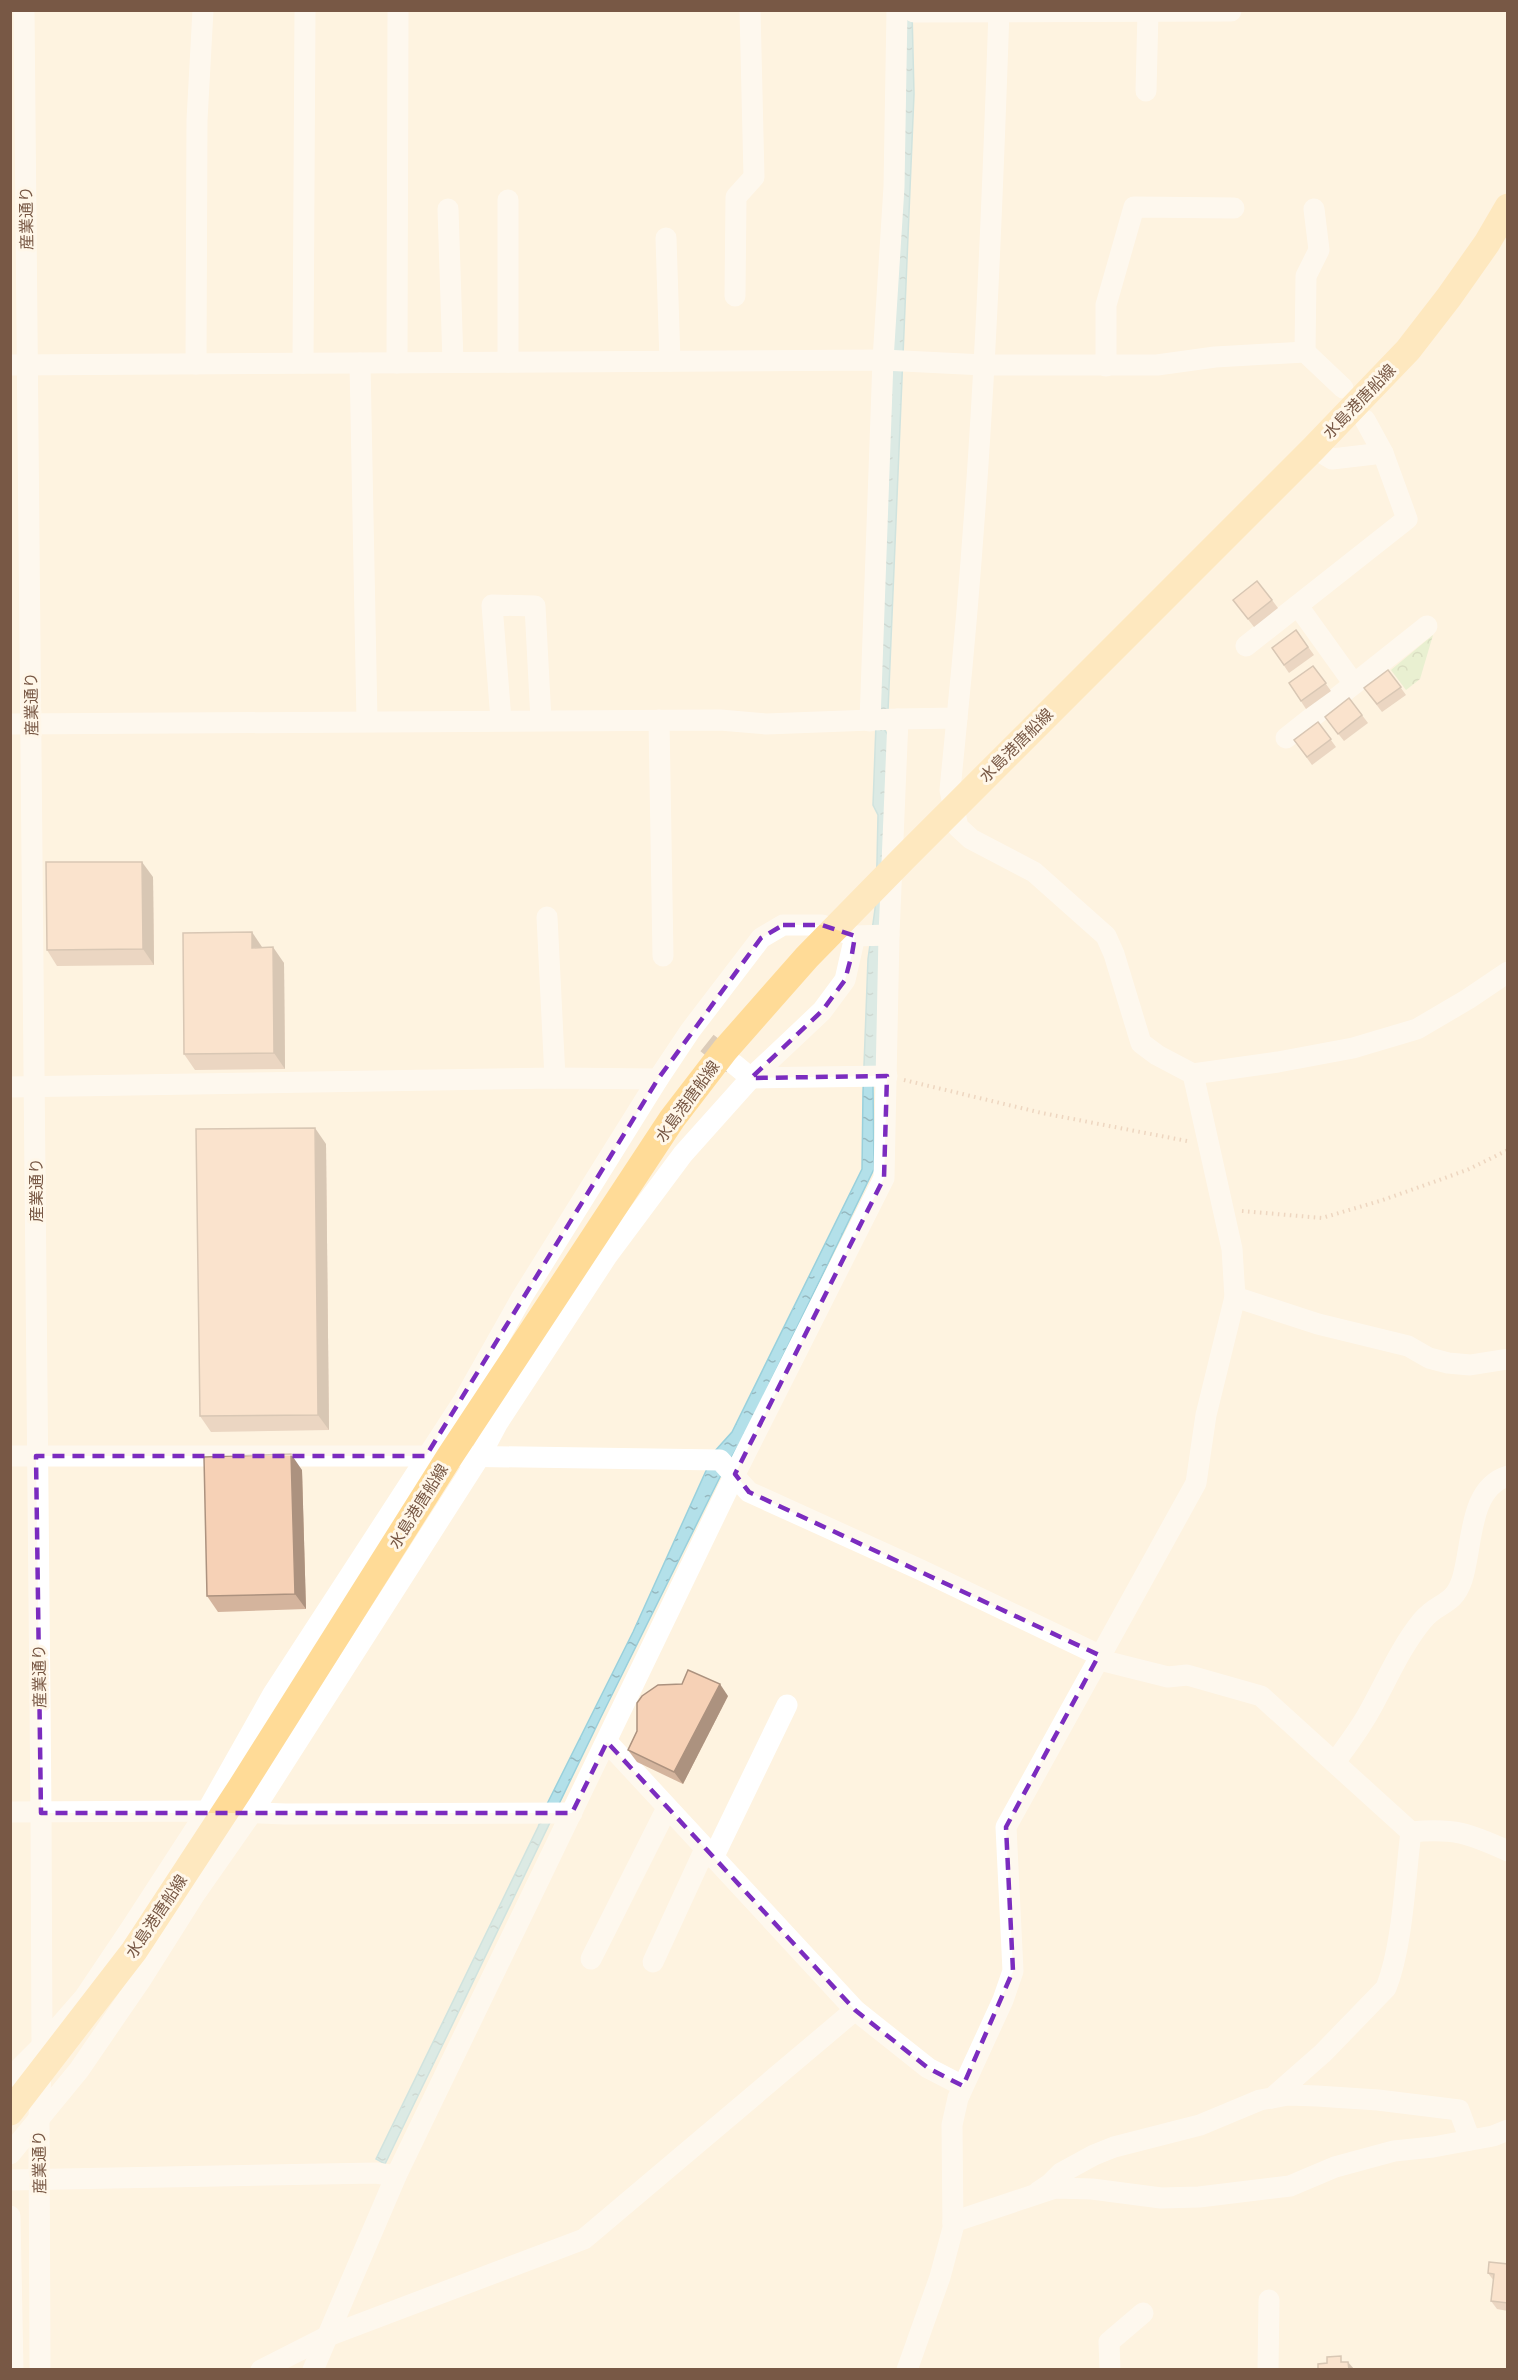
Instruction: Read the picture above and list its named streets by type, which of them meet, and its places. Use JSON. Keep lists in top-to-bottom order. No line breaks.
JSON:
{"streets":{"main road":["水島港唐船線"],"street":["産業通り"]}}
